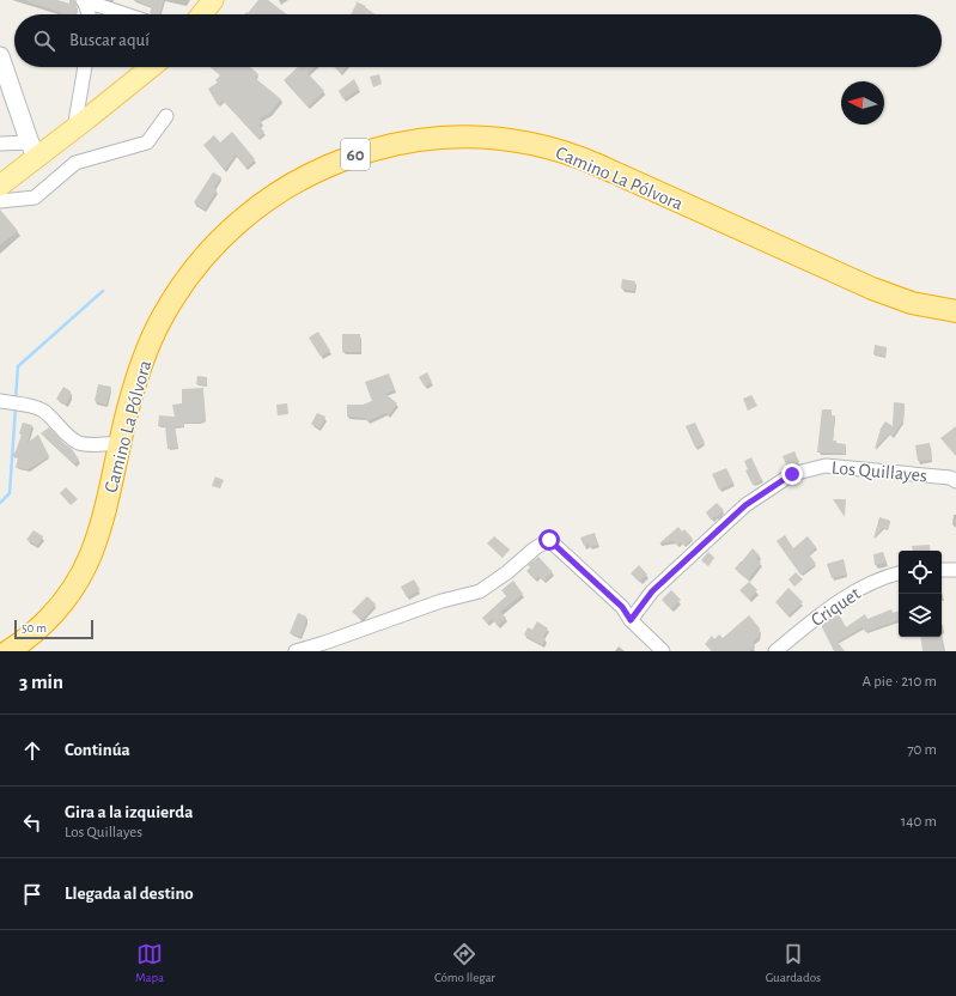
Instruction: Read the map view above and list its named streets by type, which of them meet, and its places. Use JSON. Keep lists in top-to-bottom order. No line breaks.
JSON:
{"streets":{"highway":["60","Camino La Pólvora"],"street":["Los Quillayes","Criquet"]},"scale_bar":"50 m","north":"left","page":{"search":"Buscar aquí","scale":"50 m","heading":["3 min","A pie · 210 m"],"list":[["Continúa","70 m"],["Gira a la izquierda","Los Quillayes","140 m"],"Llegada al destino"],"nav":["Mapa","Cómo llegar","Guardados"]}}
